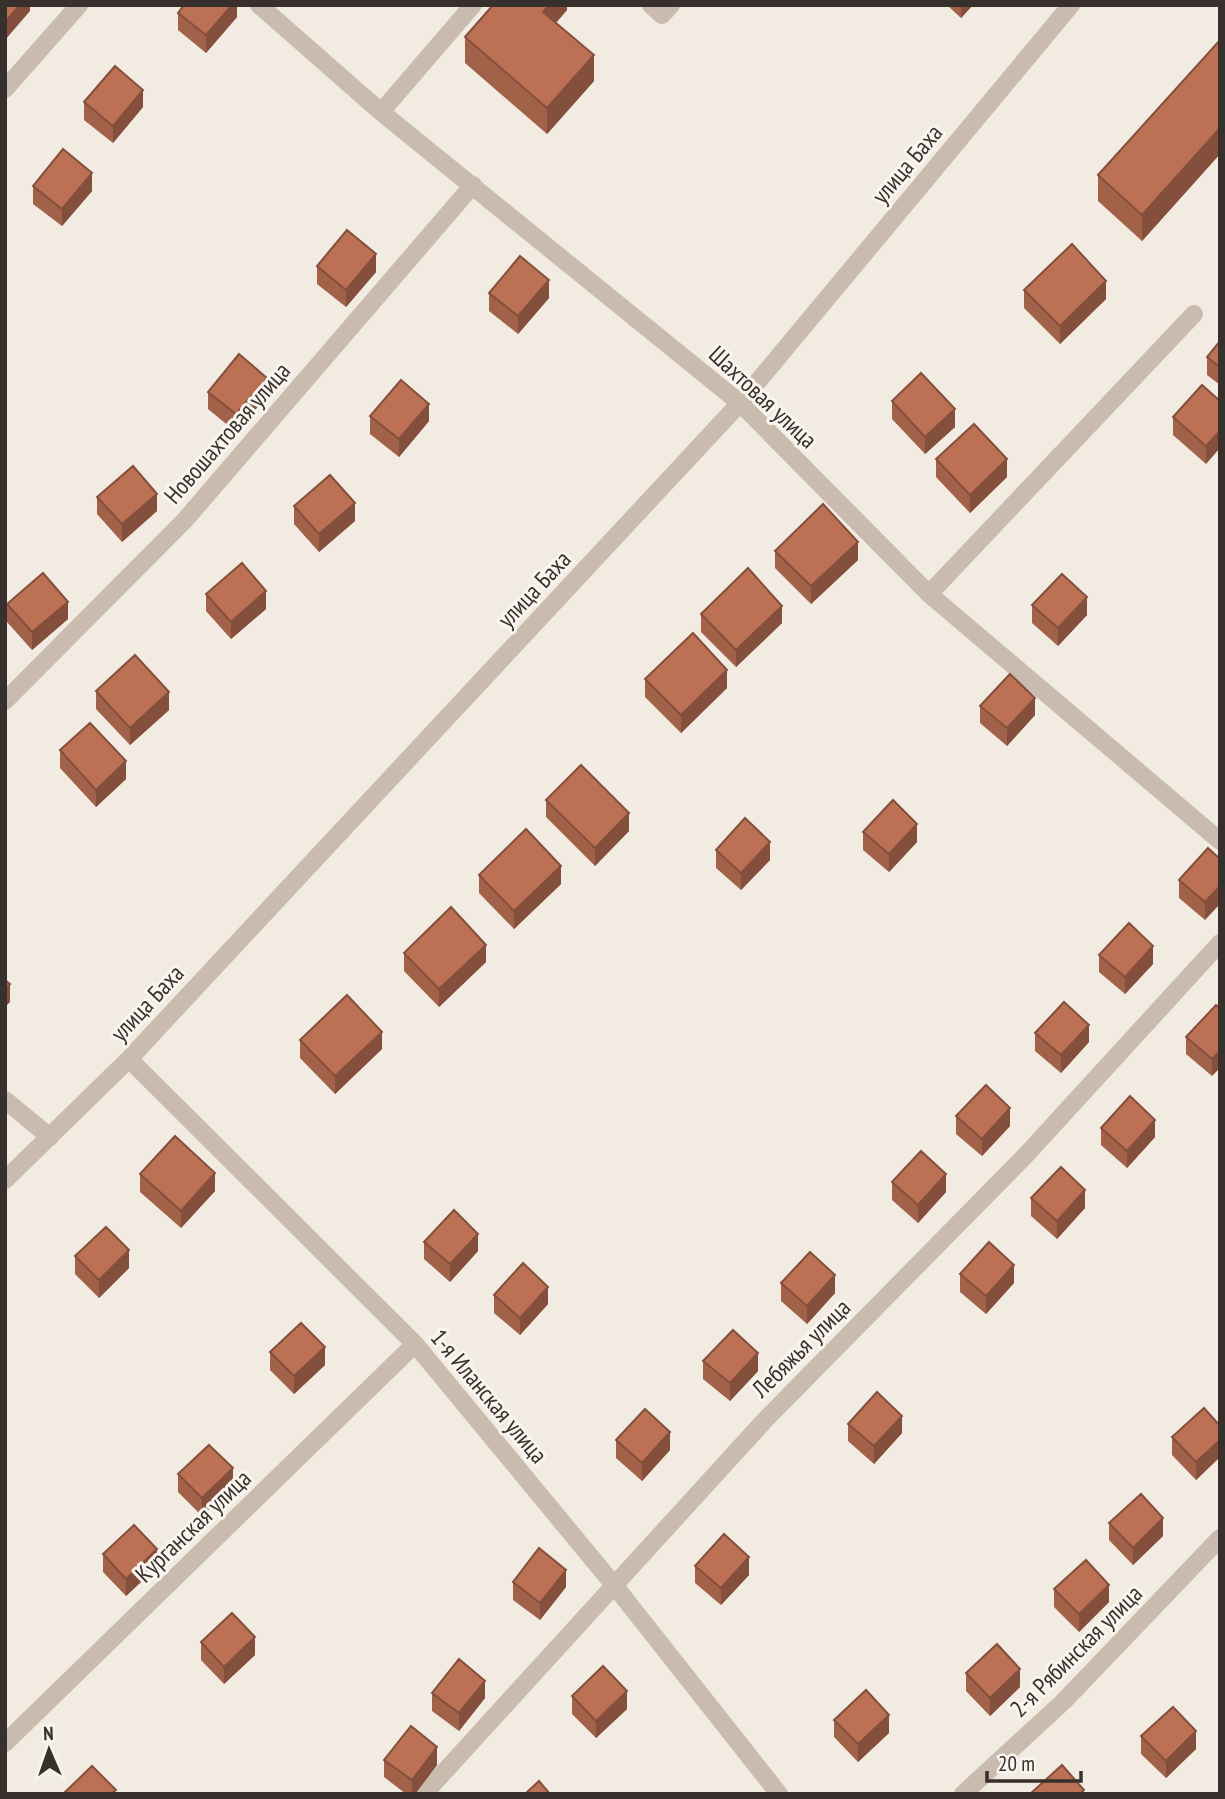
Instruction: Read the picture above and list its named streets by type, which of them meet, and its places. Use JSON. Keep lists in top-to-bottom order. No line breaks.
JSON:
{"streets":{"street":["улица Баха","Шахтовая улица","Новошахтовая улица","Лебяжья улица","1-я Иланская улица","Курганская улица","2-я Рябинская улица"]},"crossings":[["улица Баха","Шахтовая улица"],["улица Баха","1-я Иланская улица"],["Шахтовая улица","Новошахтовая улица"],["Лебяжья улица","1-я Иланская улица"],["1-я Иланская улица","Курганская улица"]],"scale_bar":"20 m","north":"top"}
